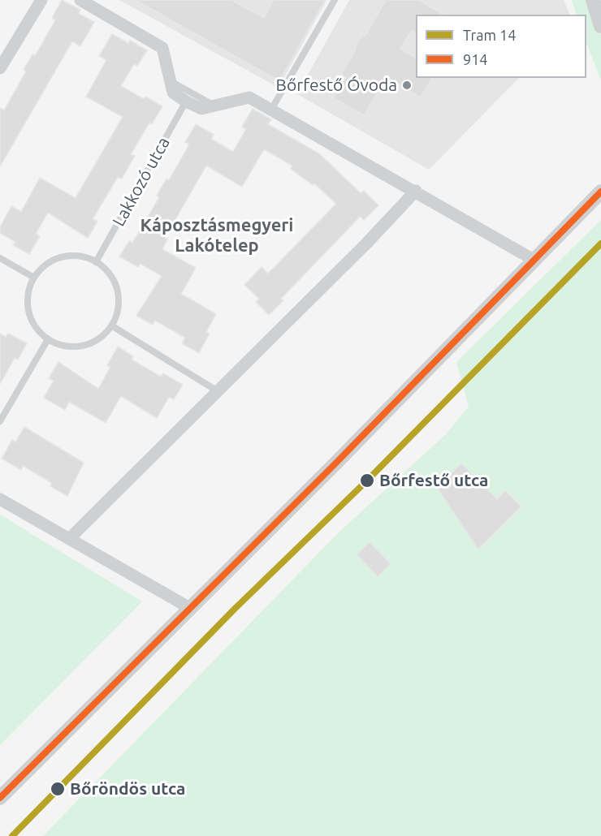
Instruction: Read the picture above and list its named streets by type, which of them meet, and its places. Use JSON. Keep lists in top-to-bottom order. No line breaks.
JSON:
{"streets":{"lane":["Lakkozó utca"]},"districts":["Káposztásmegyeri Lakótelep"],"places":["Bőrfestő Óvoda","Bőrfestő utca","Bőröndös utca"],"lines":["transit line 914","tram line 14"],"legend":["Tram 14","914"]}
